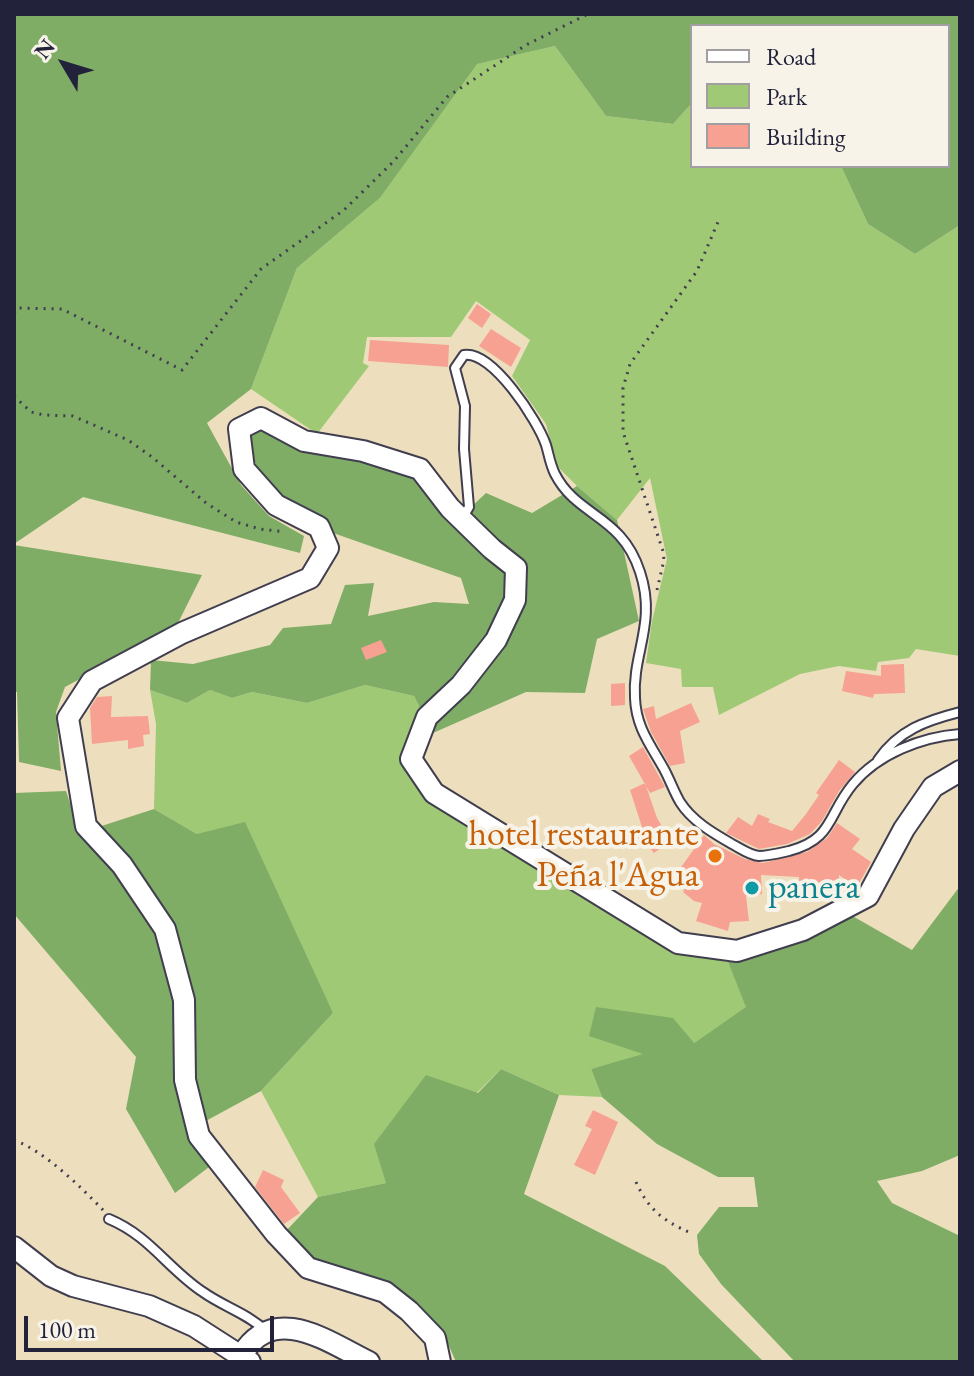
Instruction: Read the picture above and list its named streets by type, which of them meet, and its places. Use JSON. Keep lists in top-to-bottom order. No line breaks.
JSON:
{"places":["hotel restaurante Peña l'Agua","panera"],"legend":["Road","Park","Building"],"scale_bar":"100 m","north":"top left"}
